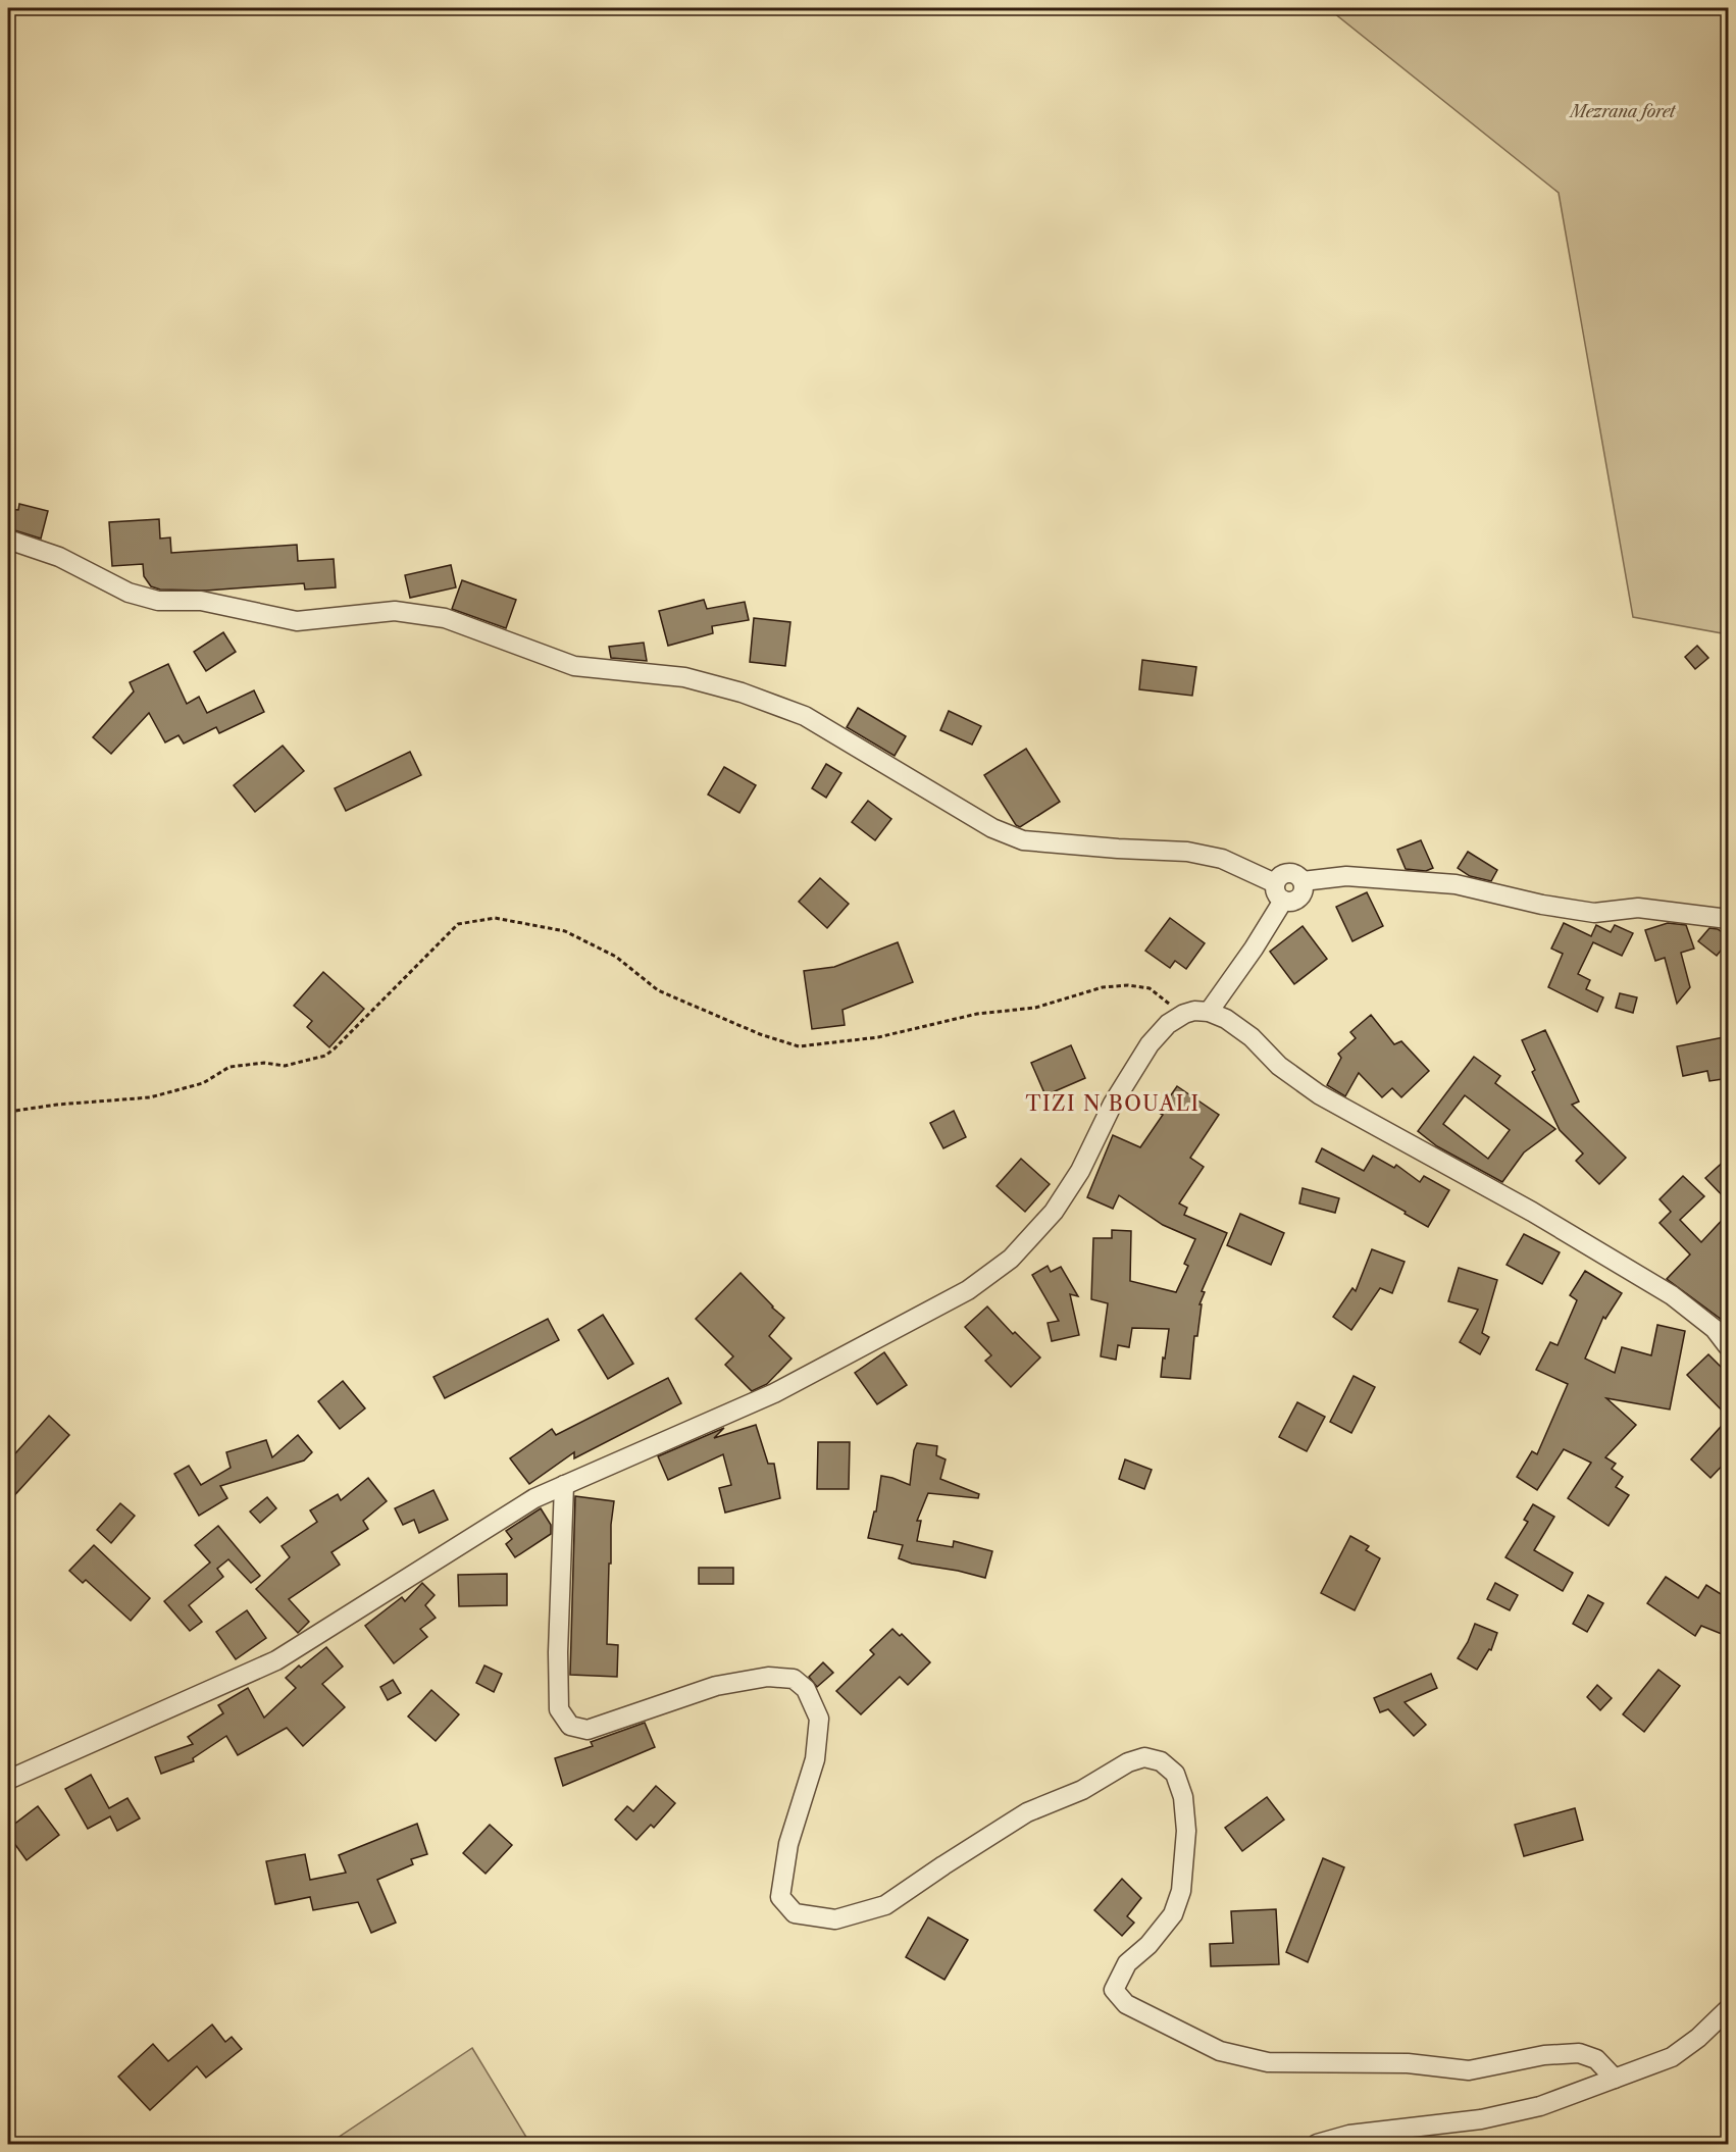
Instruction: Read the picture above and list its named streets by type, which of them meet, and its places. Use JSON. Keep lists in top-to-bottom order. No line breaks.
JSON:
{"districts":["TIZI N BOUALI"],"parks":["Mezrana foret"]}
